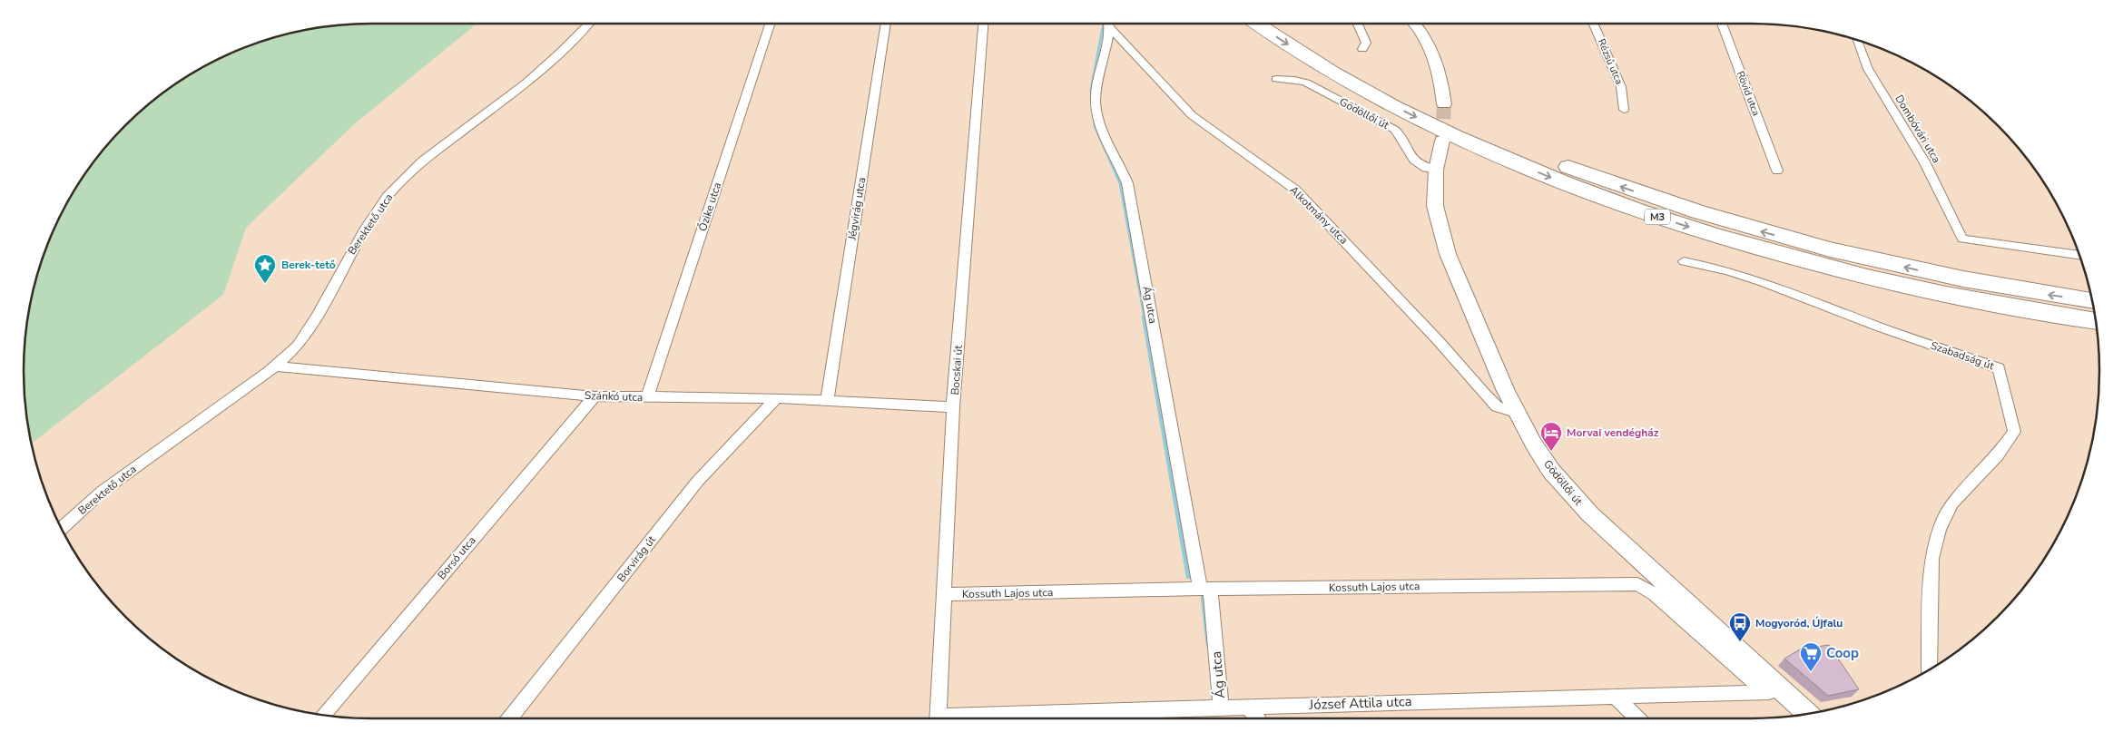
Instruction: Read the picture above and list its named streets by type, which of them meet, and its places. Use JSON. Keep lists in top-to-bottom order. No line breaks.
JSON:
{"streets":{"highway":["M3"],"main road":["Gödöllői út"],"street":["Rézsű utca","Rövid utca","Dombóvári utca","Őzike utca","Jégvirág utca","Alkotmány utca","Berektető utca","Ág utca","Szabadság út","Bocskai út","Szánkó utca","Borsó utca","Borvirág út","Kossuth Lajos utca","József Attila utca"]},"crossings":[["Gödöllői út","Alkotmány utca"],["Gödöllői út","Kossuth Lajos utca"],["Gödöllői út","József Attila utca"],["Őzike utca","Szánkó utca"],["Jégvirág utca","Szánkó utca"],["Berektető utca","Szánkó utca"],["Ág utca","Kossuth Lajos utca"],["Ág utca","József Attila utca"],["Bocskai út","Szánkó utca"],["Bocskai út","Kossuth Lajos utca"],["Szánkó utca","Borsó utca"],["Szánkó utca","Borvirág út"],["Kossuth Lajos utca","József Attila utca"]],"places":{"place":["Berek-tető"],"hotel":["Morvai vendégház"],"bus stop":["Mogyoród, Újfalu"],"supermarket":["Coop"]}}
